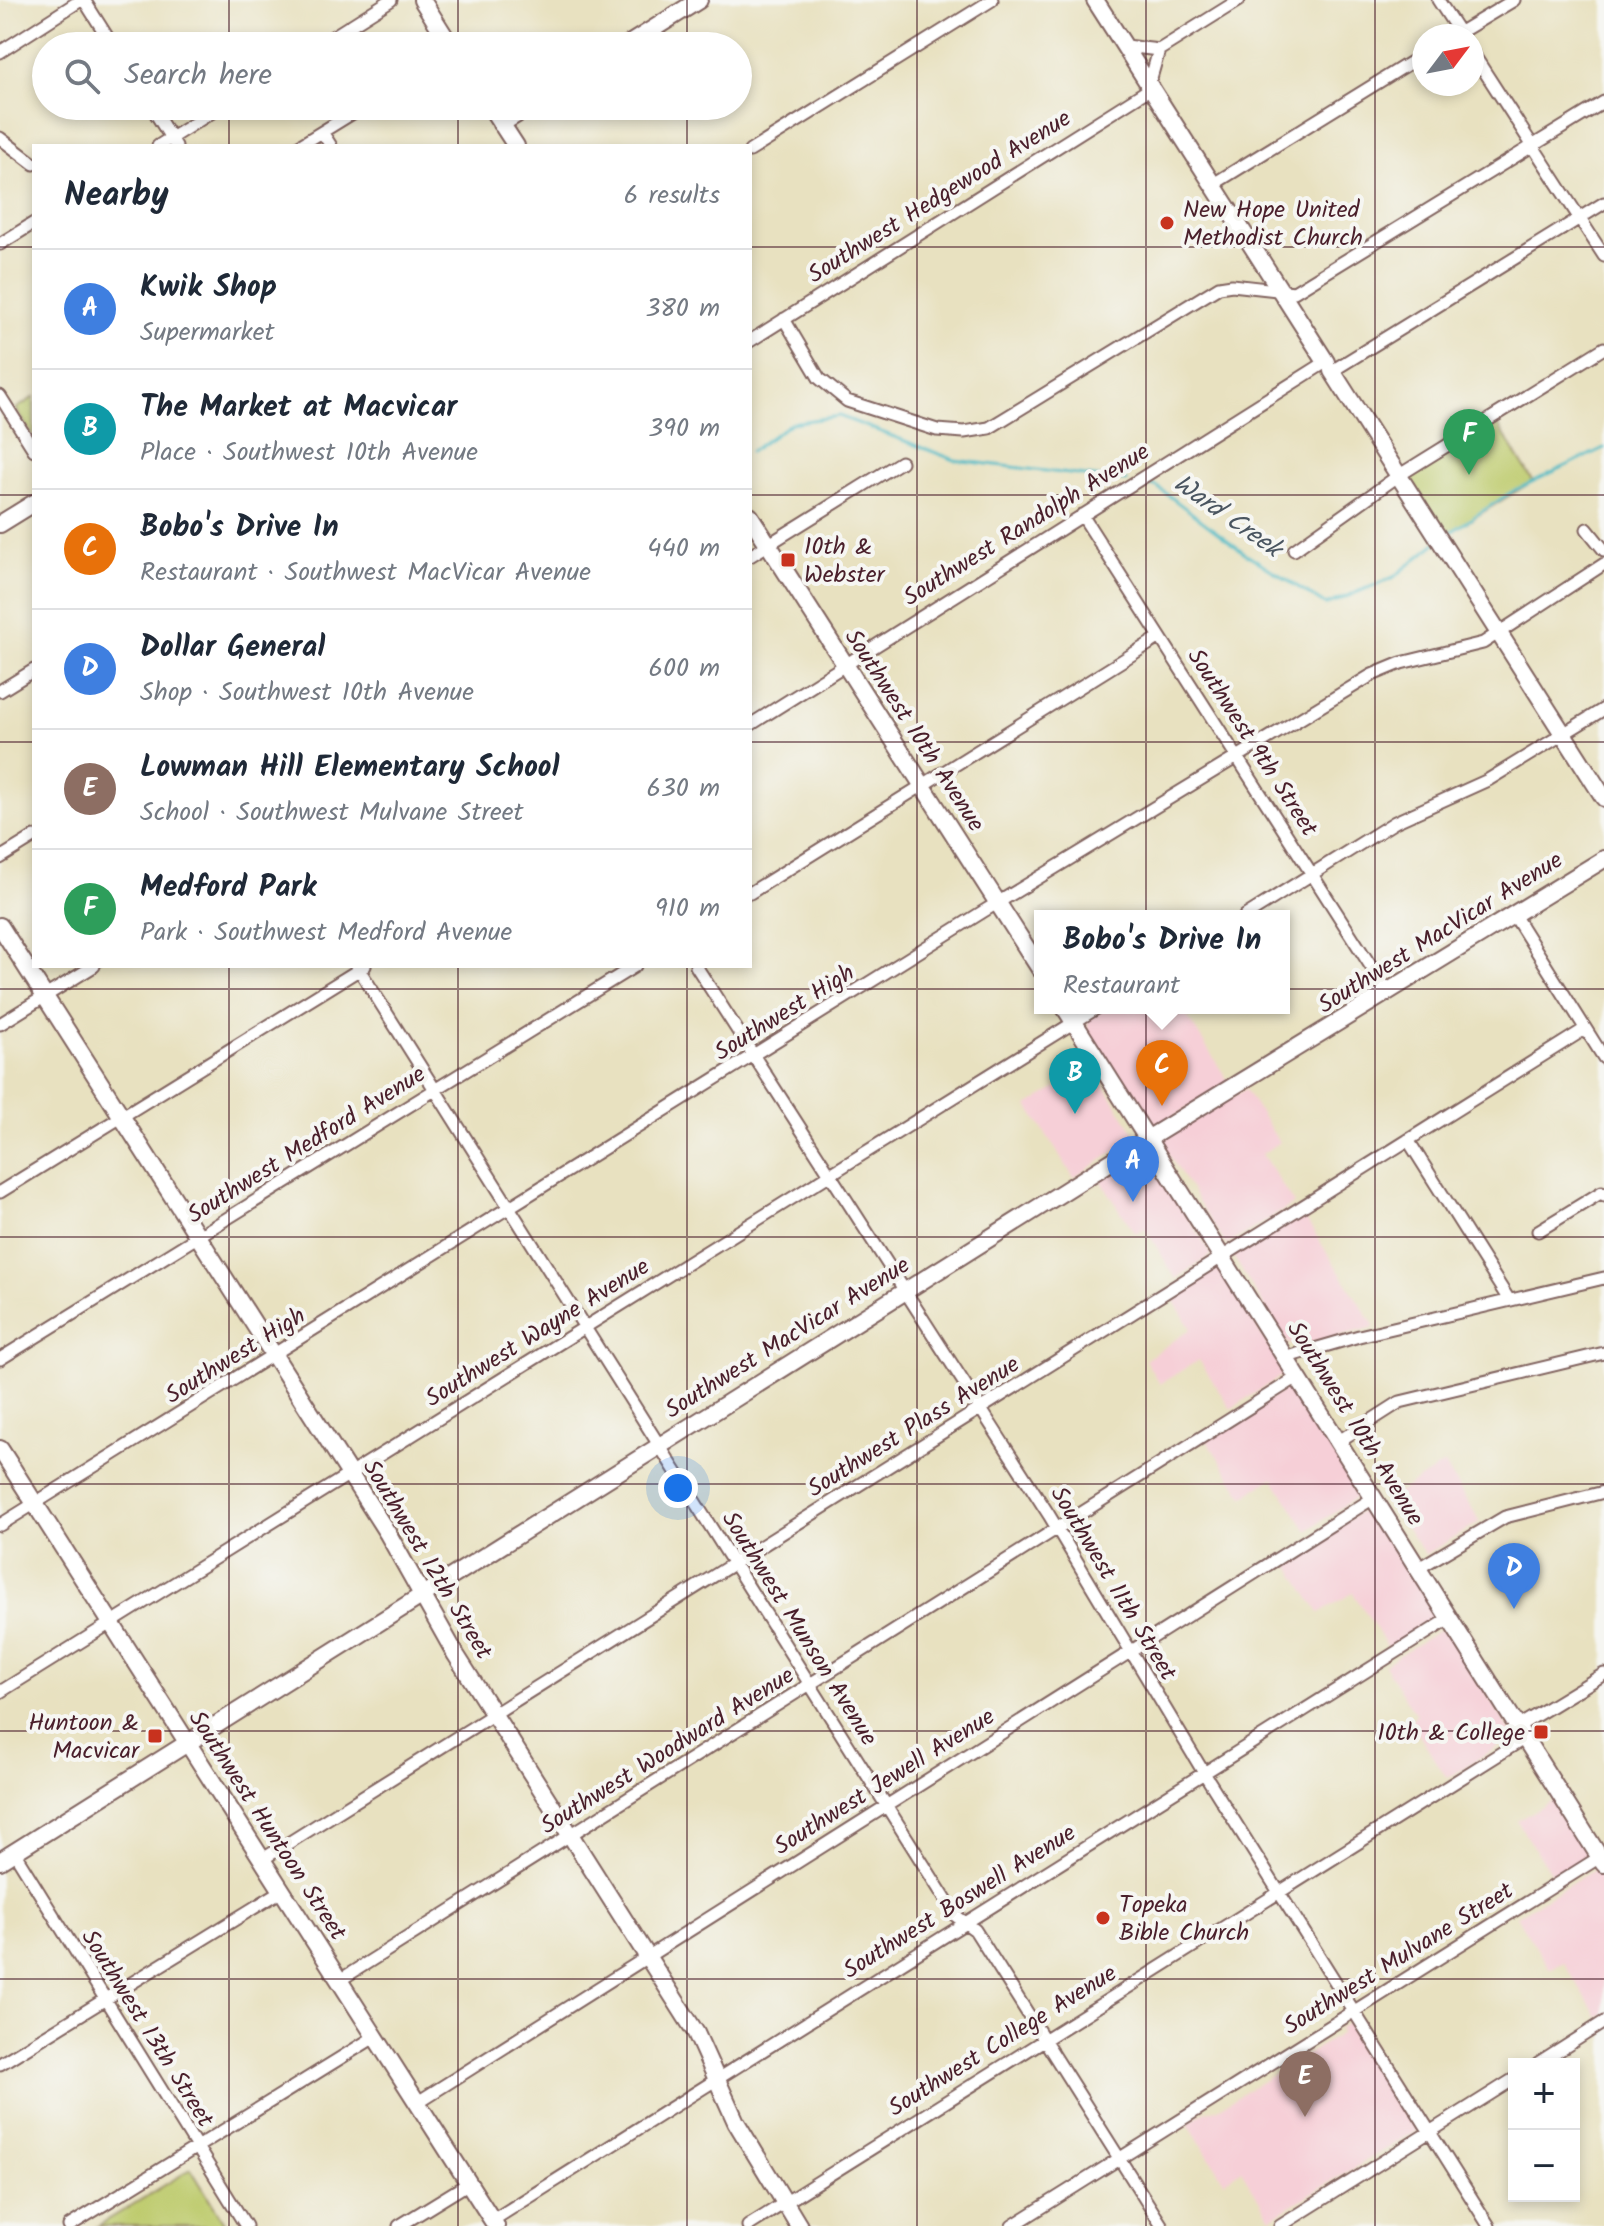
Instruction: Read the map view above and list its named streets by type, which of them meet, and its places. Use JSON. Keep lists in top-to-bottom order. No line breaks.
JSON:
{"streets":{"main road":["Southwest 10th Avenue","Southwest MacVicar Avenue","Southwest 12th Street","Southwest Huntoon Street"],"street":["Southwest Hedgewood Avenue","Southwest Randolph Avenue","Southwest 9th Street","Southwest High","Southwest Medford Avenue","Southwest Wayne Avenue","Southwest Plass Avenue","Southwest 11th Street","Southwest Munson Avenue","Southwest Woodward Avenue","Southwest Jewell Avenue","Southwest Boswell Avenue","Southwest Mulvane Street","Southwest 13th Street","Southwest College Avenue"]},"crossings":[["Southwest Randolph Avenue","Southwest 10th Avenue"],["Southwest Randolph Avenue","Southwest 9th Street"],["Southwest 10th Avenue","Southwest MacVicar Avenue"],["Southwest 10th Avenue","Southwest High"],["Southwest 10th Avenue","Southwest Wayne Avenue"],["Southwest 10th Avenue","Southwest Plass Avenue"],["Southwest 10th Avenue","Southwest Woodward Avenue"],["Southwest 10th Avenue","Southwest Jewell Avenue"],["Southwest 10th Avenue","Southwest Boswell Avenue"],["Southwest 10th Avenue","Southwest Mulvane Street"],["Southwest 10th Avenue","Southwest College Avenue"],["Southwest 9th Street","Southwest MacVicar Avenue"],["Southwest 9th Street","Southwest High"],["Southwest MacVicar Avenue","Southwest 12th Street"],["Southwest MacVicar Avenue","Southwest 11th Street"],["Southwest MacVicar Avenue","Southwest Munson Avenue"],["Southwest MacVicar Avenue","Southwest Huntoon Street"],["Southwest MacVicar Avenue","Southwest 13th Street"],["Southwest High","Southwest 12th Street"],["Southwest High","Southwest 11th Street"],["Southwest High","Southwest Munson Avenue"],["Southwest High","Southwest Huntoon Street"],["Southwest Medford Avenue","Southwest 12th Street"],["Southwest Medford Avenue","Southwest Munson Avenue"],["Southwest Wayne Avenue","Southwest 12th Street"],["Southwest Wayne Avenue","Southwest 11th Street"],["Southwest Wayne Avenue","Southwest Munson Avenue"],["Southwest Wayne Avenue","Southwest Huntoon Street"],["Southwest Plass Avenue","Southwest 12th Street"],["Southwest Plass Avenue","Southwest 11th Street"],["Southwest Plass Avenue","Southwest Munson Avenue"],["Southwest Plass Avenue","Southwest Huntoon Street"],["Southwest 12th Street","Southwest Woodward Avenue"],["Southwest 12th Street","Southwest Jewell Avenue"],["Southwest 12th Street","Southwest Boswell Avenue"],["Southwest 12th Street","Southwest College Avenue"],["Southwest 11th Street","Southwest Woodward Avenue"],["Southwest 11th Street","Southwest Jewell Avenue"],["Southwest 11th Street","Southwest Boswell Avenue"],["Southwest 11th Street","Southwest Mulvane Street"],["Southwest 11th Street","Southwest College Avenue"],["Southwest Munson Avenue","Southwest Woodward Avenue"],["Southwest Munson Avenue","Southwest Jewell Avenue"],["Southwest Munson Avenue","Southwest Boswell Avenue"],["Southwest Munson Avenue","Southwest Mulvane Street"],["Southwest Munson Avenue","Southwest College Avenue"],["Southwest Woodward Avenue","Southwest Huntoon Street"],["Southwest Jewell Avenue","Southwest Huntoon Street"],["Southwest Huntoon Street","Southwest Boswell Avenue"]],"water":["Ward Creek"],"places":{"other":["New Hope United Methodist Church","Topeka Bible Church"],"transit":["10th & Webster","10th & College","Huntoon & Macvicar"]},"north":"top right","page":{"search":"Search here","heading":["Nearby","6 results"],"list":[{"mark":"A","name":"Kwik Shop","note":"Supermarket","value":"380 m"},{"mark":"B","name":"The Market at Macvicar","note":"Place · Southwest 10th Avenue","value":"390 m"},{"mark":"C","name":"Bobo's Drive In","note":"Restaurant · Southwest MacVicar Avenue","value":"440 m"},{"mark":"D","name":"Dollar General","note":"Shop · Southwest 10th Avenue","value":"600 m"},{"mark":"E","name":"Lowman Hill Elementary School","note":"School · Southwest Mulvane Street","value":"630 m"},{"mark":"F","name":"Medford Park","note":"Park · Southwest Medford Avenue","value":"910 m"}],"pins":["F","C","B","A","D","E"],"popup":["Bobo's Drive In","Restaurant"],"map_buttons":["+","−"]}}
